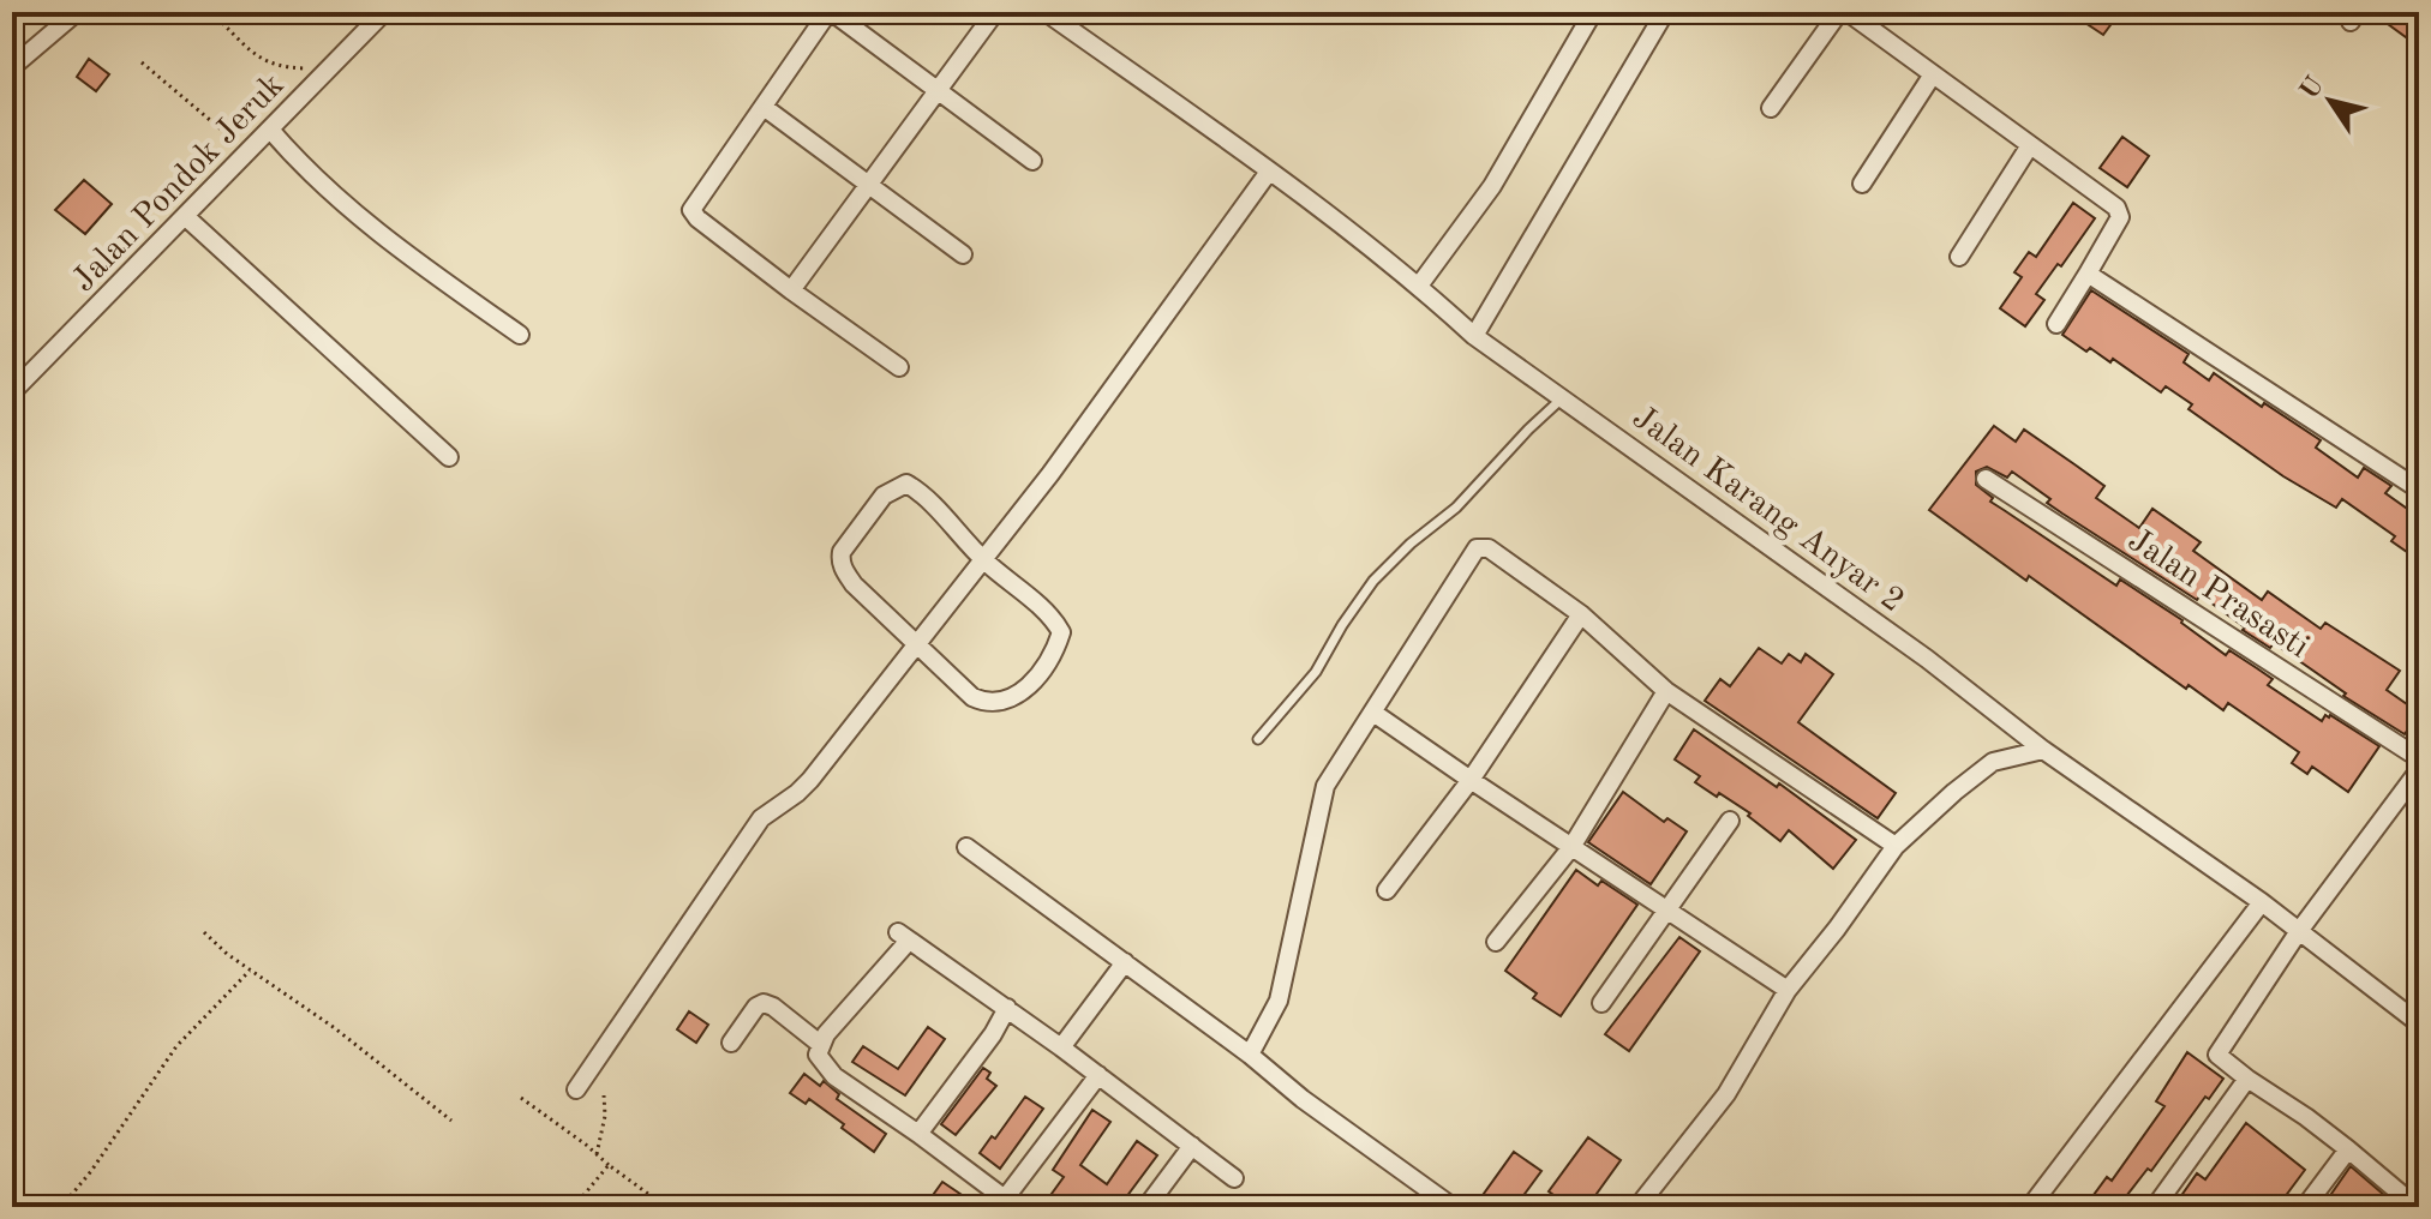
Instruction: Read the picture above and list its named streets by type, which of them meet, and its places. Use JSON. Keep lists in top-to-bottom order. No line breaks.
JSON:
{"streets":{"street":["Jalan Pondok Jeruk","Jalan Karang Anyar 2","Jalan Prasasti"]},"north":"top left"}
